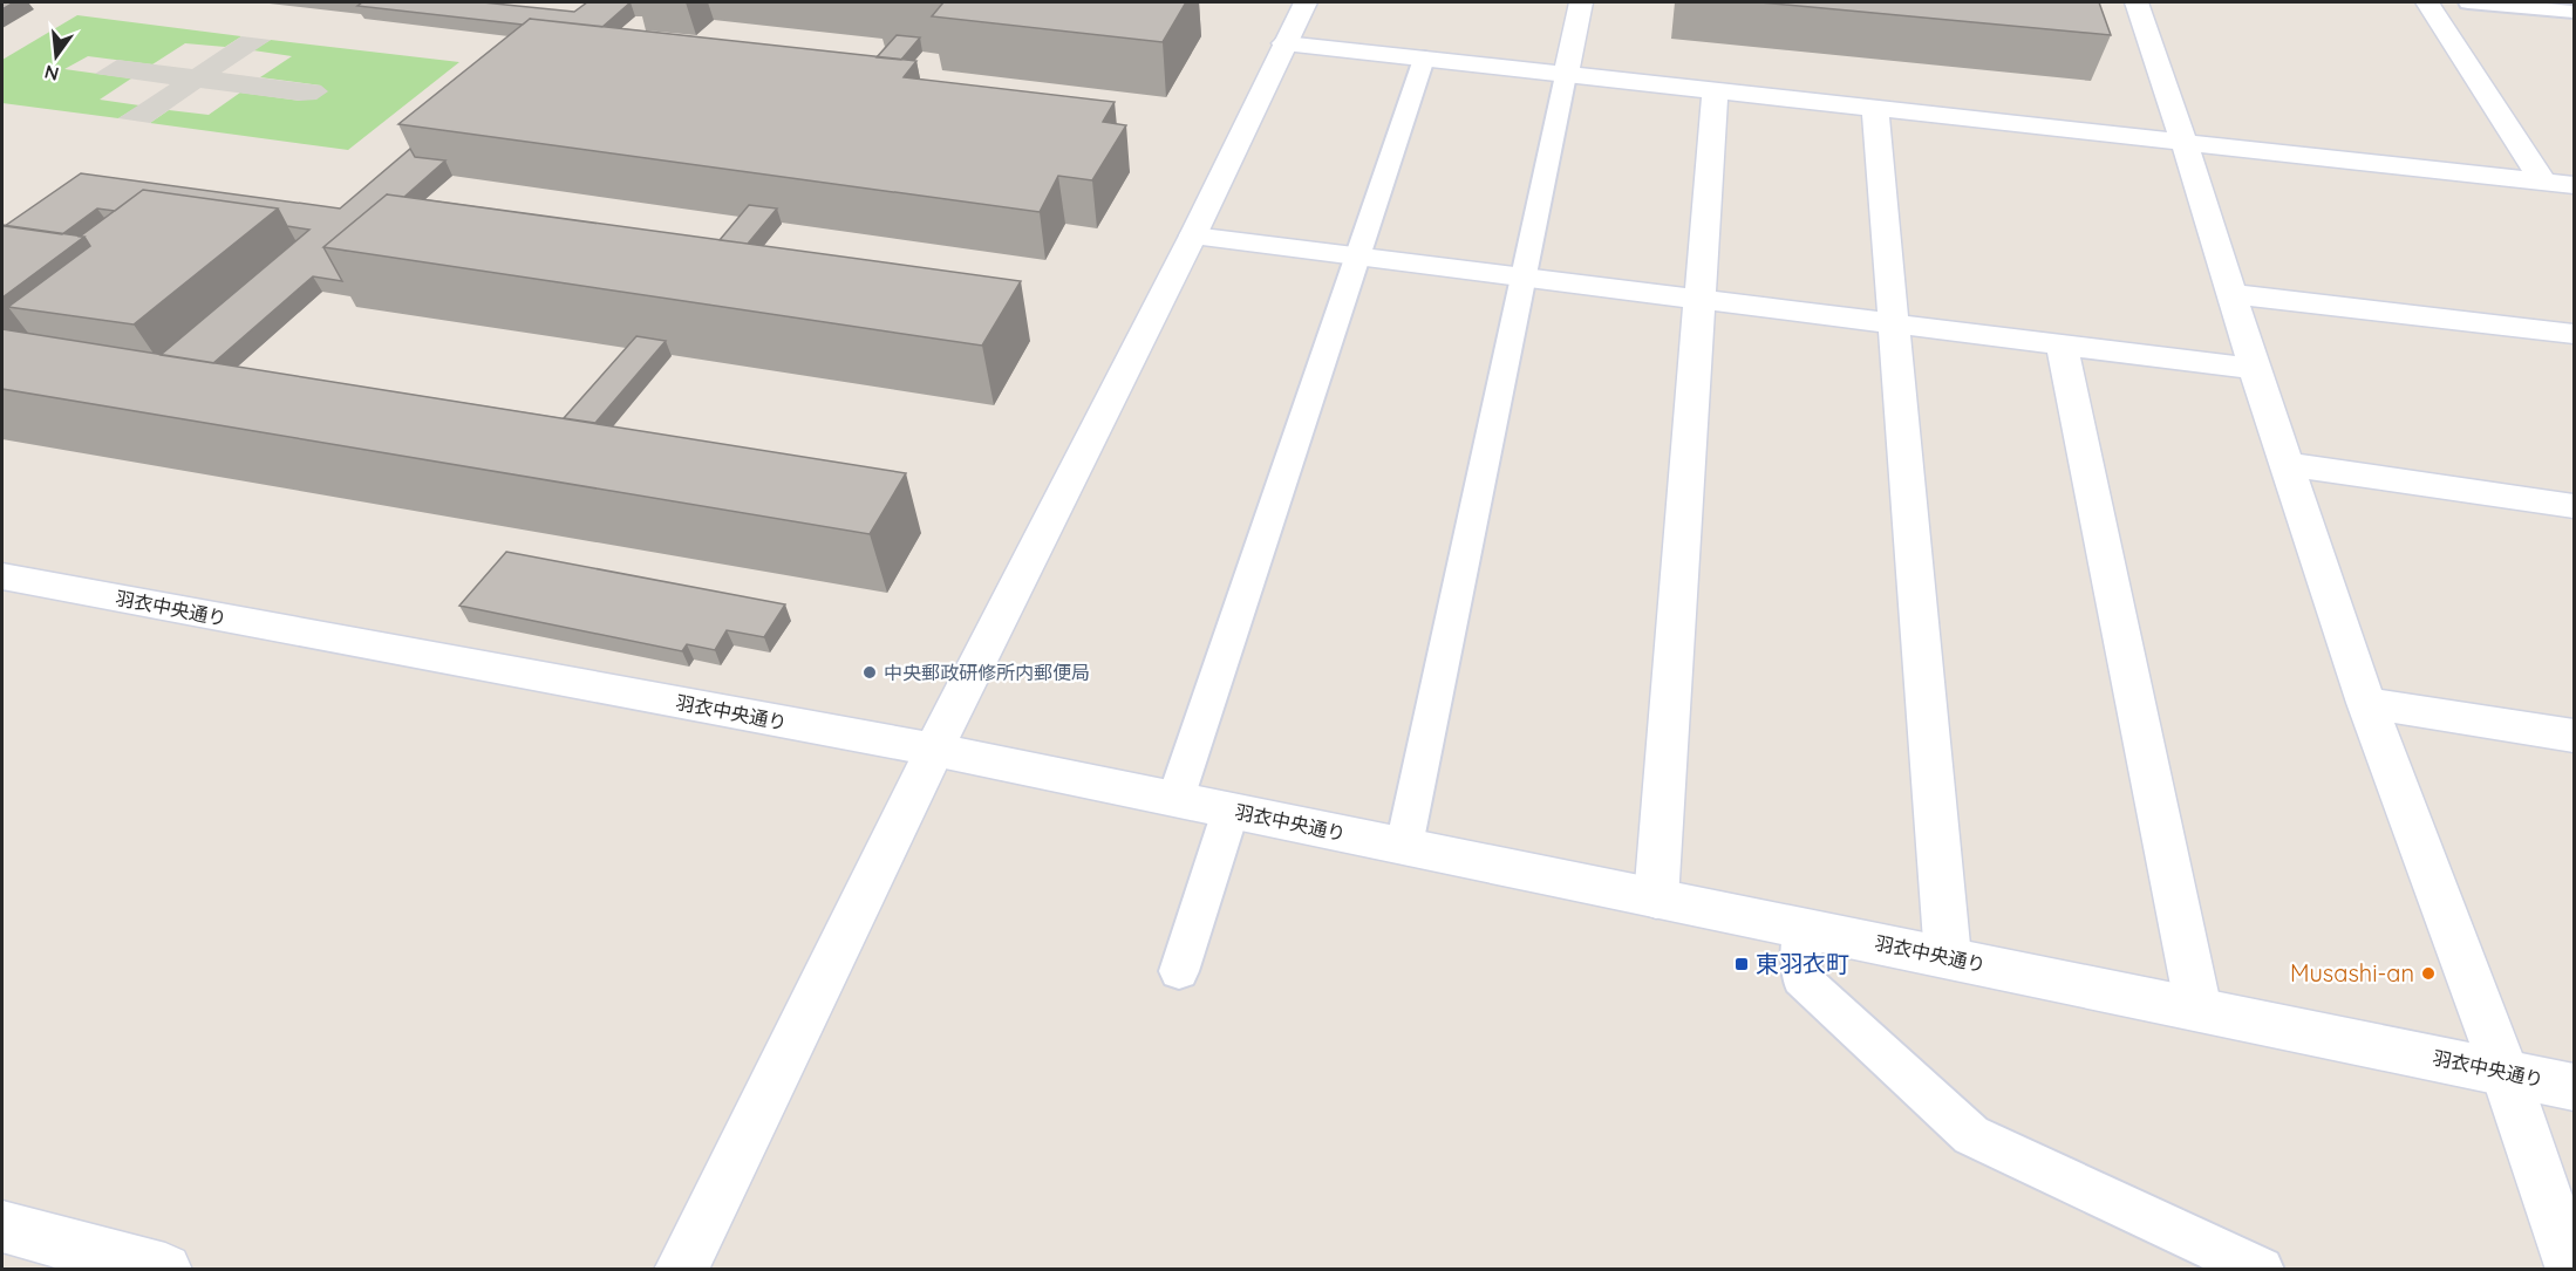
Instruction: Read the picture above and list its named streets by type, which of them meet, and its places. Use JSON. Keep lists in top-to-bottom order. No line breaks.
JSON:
{"streets":{"street":["羽衣中央通り"]},"places":{"other":["中央郵政研修所内郵便局","Musashi-an"],"transit":["東羽衣町"]},"north":"bottom"}
